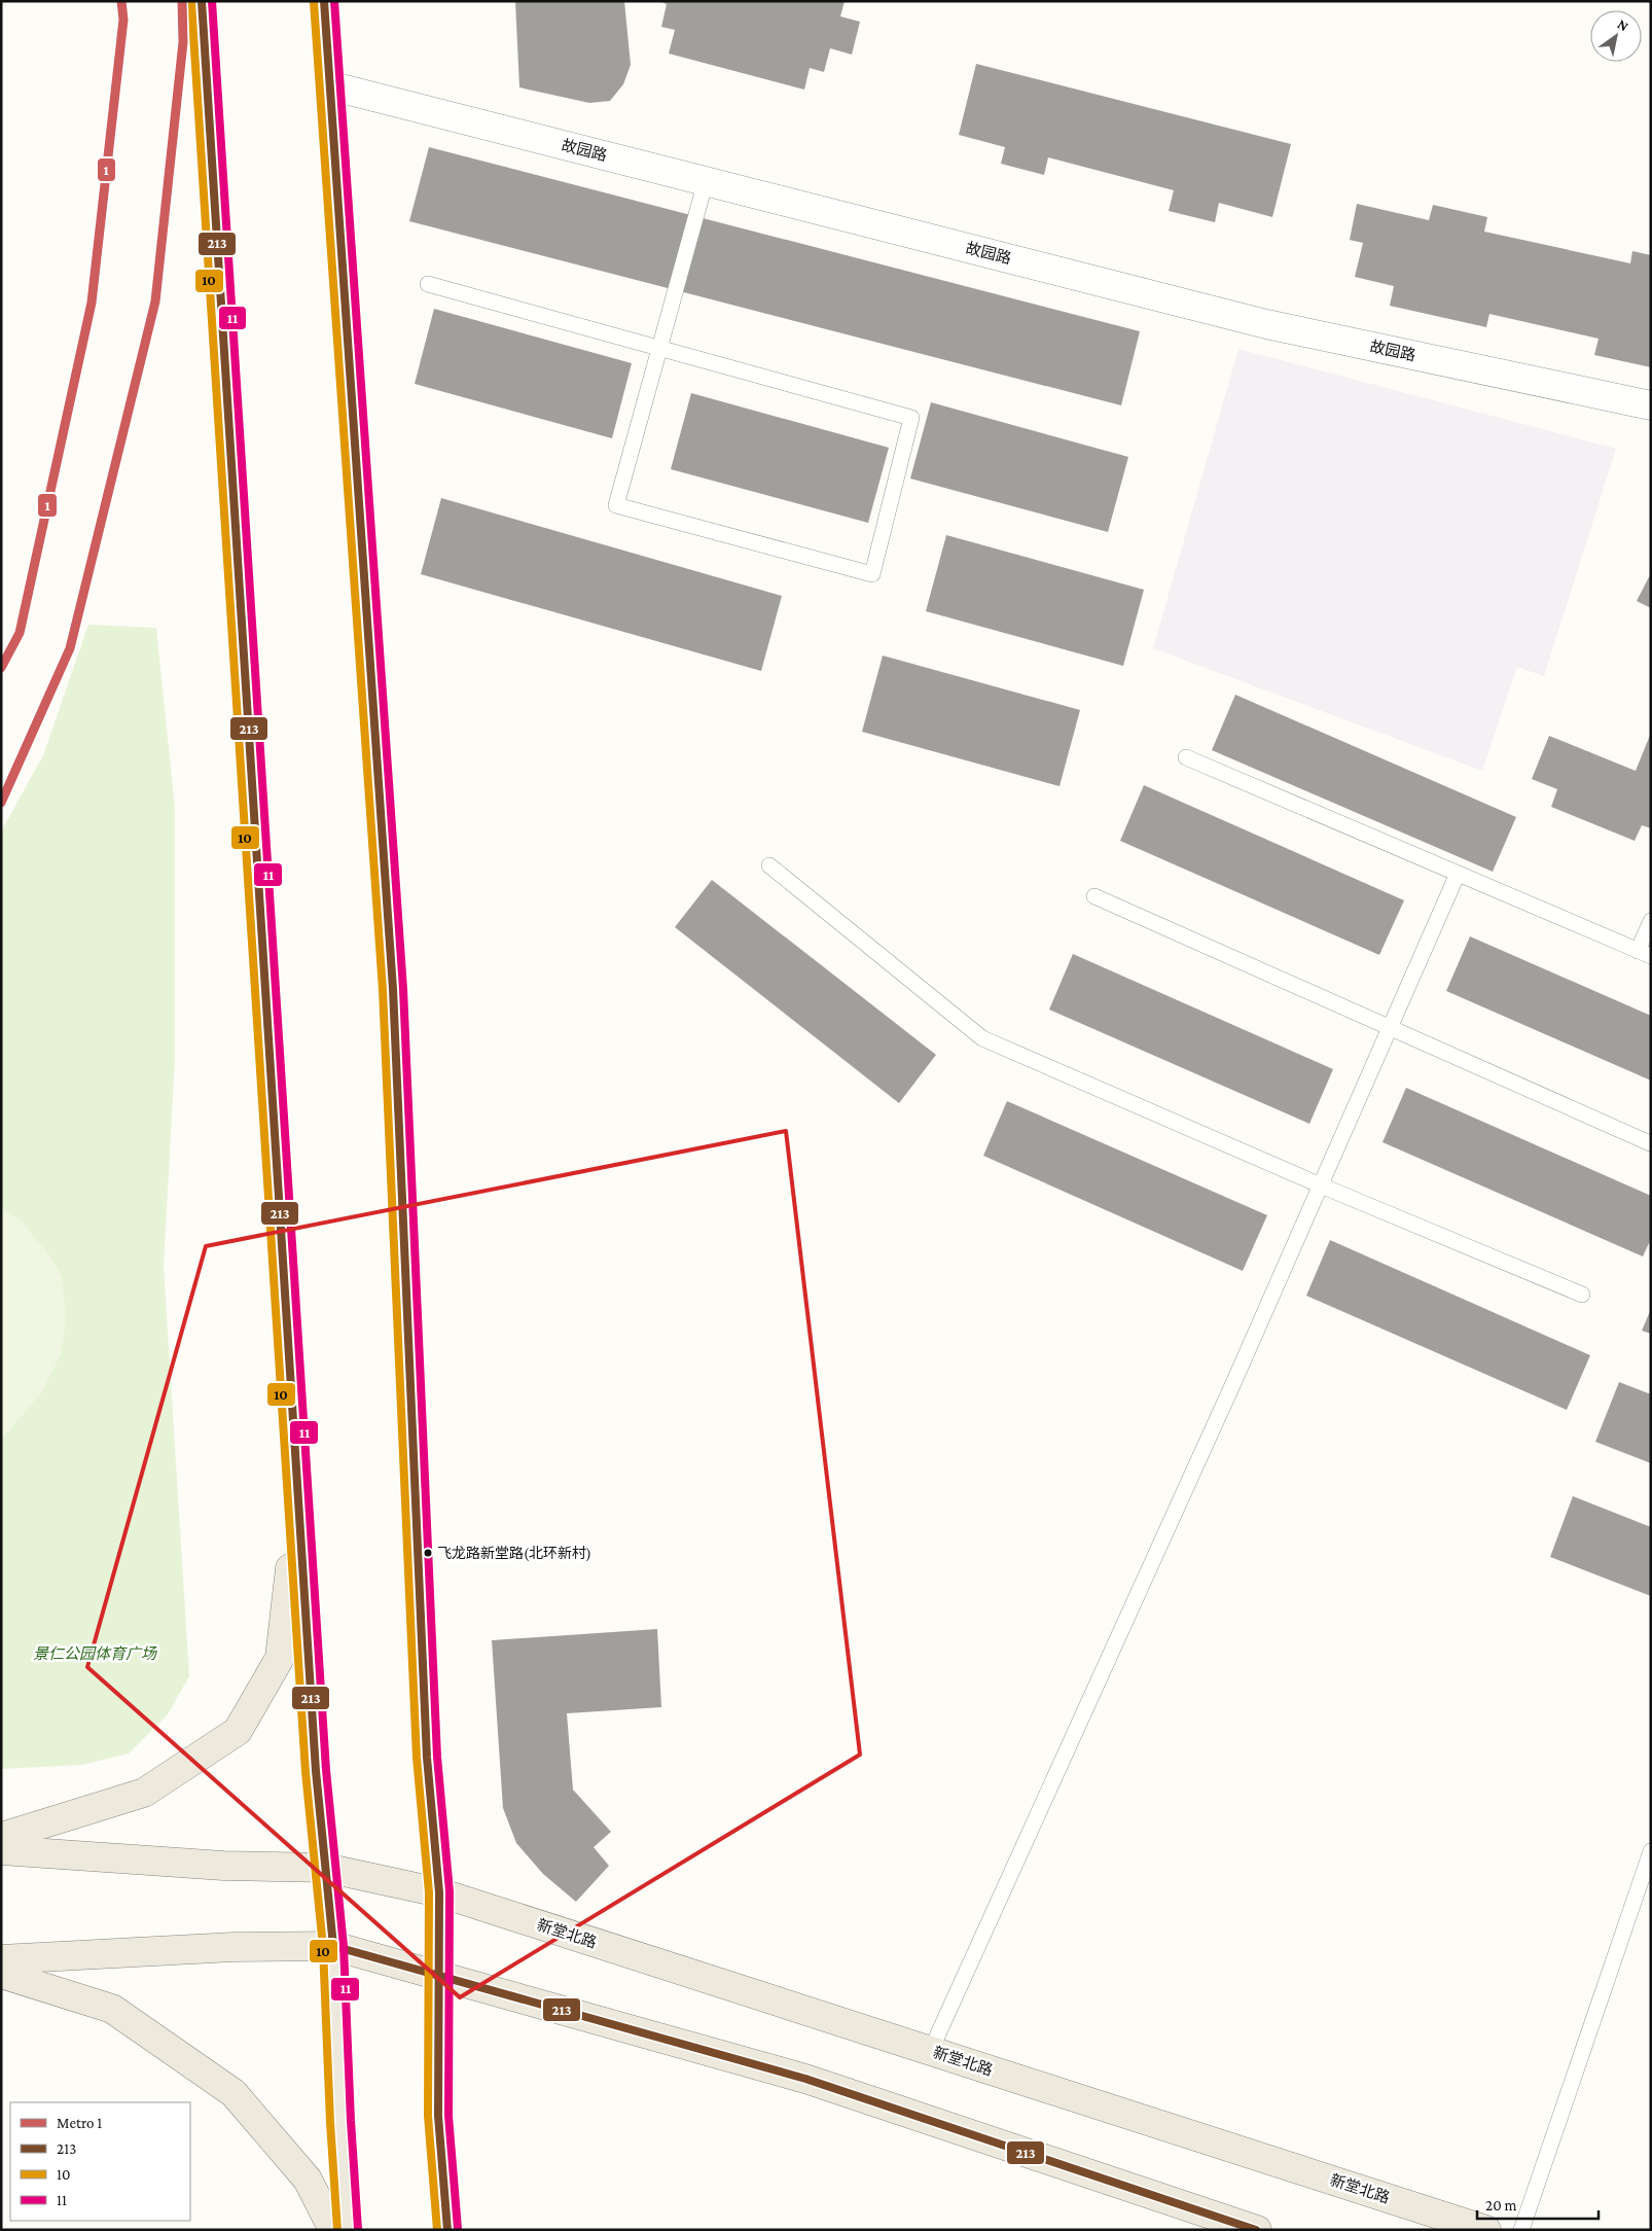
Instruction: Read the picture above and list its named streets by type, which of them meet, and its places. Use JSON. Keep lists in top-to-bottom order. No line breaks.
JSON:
{"streets":{"main road":["新堂北路"],"street":["故园路"]},"parks":["景仁公园体育广场"],"places":["飞龙路新堂路(北环新村)"],"lines":["metro line 1","transit line 213","transit line 11","transit line 10"],"legend":["Metro 1","213","10","11"],"scale_bar":"20 m","north":"top right"}
